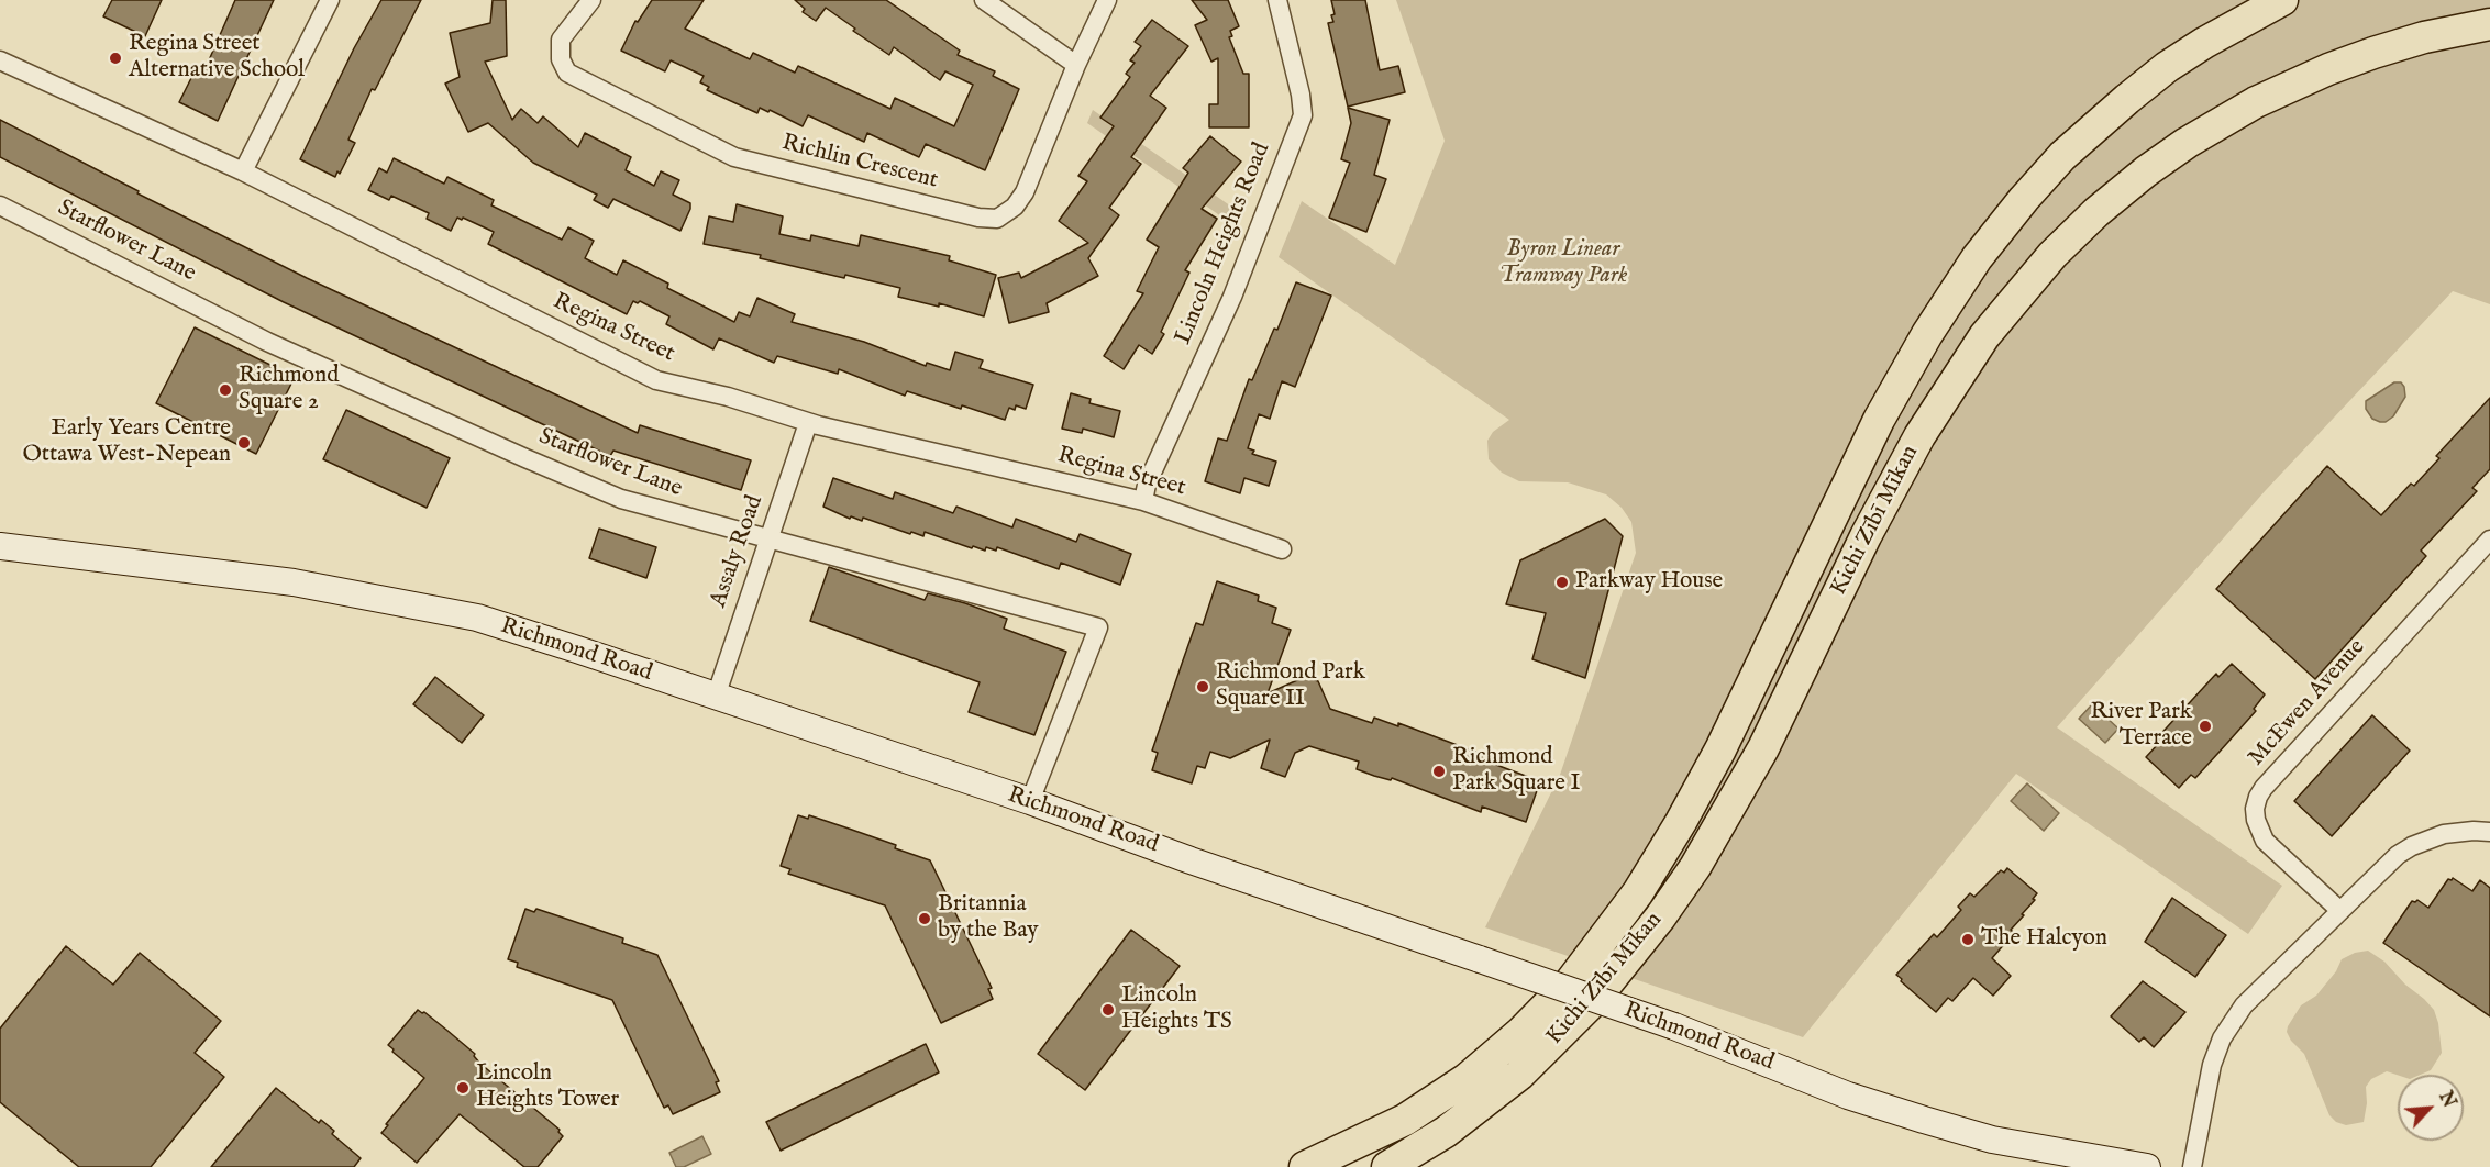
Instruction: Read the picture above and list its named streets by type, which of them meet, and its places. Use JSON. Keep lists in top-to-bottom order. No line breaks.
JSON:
{"streets":{"highway":["Kichi Zībī Mīkan"],"main road":["Richmond Road"],"street":["Richlin Crescent","Starflower Lane","Lincoln Heights Road","Regina Street","Assaly Road","McEwen Avenue"]},"crossings":[["Starflower Lane","Assaly Road"],["Starflower Lane","Richmond Road"],["Lincoln Heights Road","Regina Street"],["Regina Street","Assaly Road"],["Assaly Road","Richmond Road"]],"parks":["Byron Linear Tramway Park"],"places":["Regina Street Alternative School","Richmond Square 2","Early Years Centre Ottawa West-Nepean","Parkway House","Richmond Park Square II","River Park Terrace","Richmond Park Square I","Britannia by the Bay","The Halcyon","Lincoln Heights TS","Lincoln Heights Tower"],"north":"top right"}
